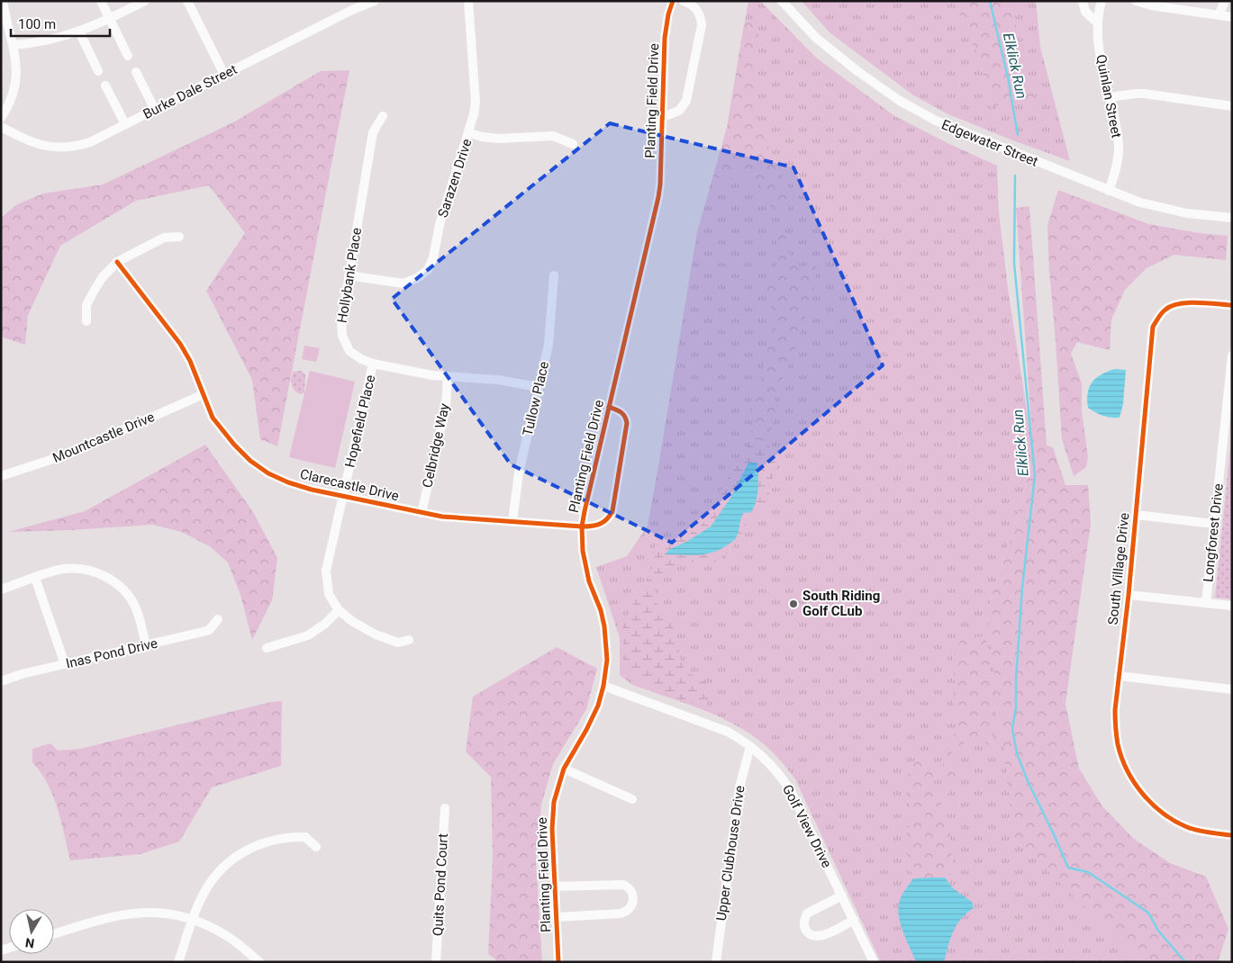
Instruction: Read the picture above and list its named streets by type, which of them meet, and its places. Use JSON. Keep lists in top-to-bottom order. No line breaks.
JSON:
{"streets":{"street":["Burke Dale Street","Quinlan Street","Planting Field Drive","Edgewater Street","Sarazen Drive","Hollybank Place","Tullow Place","Hopefield Place","Mountcastle Drive","Celbridge Way","Clarecastle Drive","Longforest Drive","South Village Drive","Inas Pond Drive","Golf View Drive","Upper Clubhouse Drive","Quits Pond Court"]},"crossings":[["Quinlan Street","Edgewater Street"],["Planting Field Drive","Clarecastle Drive"],["Planting Field Drive","Golf View Drive"],["Sarazen Drive","Hollybank Place"],["Hollybank Place","Tullow Place"],["Hollybank Place","Hopefield Place"],["Hollybank Place","Celbridge Way"],["Tullow Place","Clarecastle Drive"],["Hopefield Place","Clarecastle Drive"],["Mountcastle Drive","Clarecastle Drive"],["Celbridge Way","Clarecastle Drive"],["Golf View Drive","Upper Clubhouse Drive"]],"water":["Elklick Run"],"places":["South Riding Golf CLub"],"scale_bar":"100 m","north":"bottom"}
